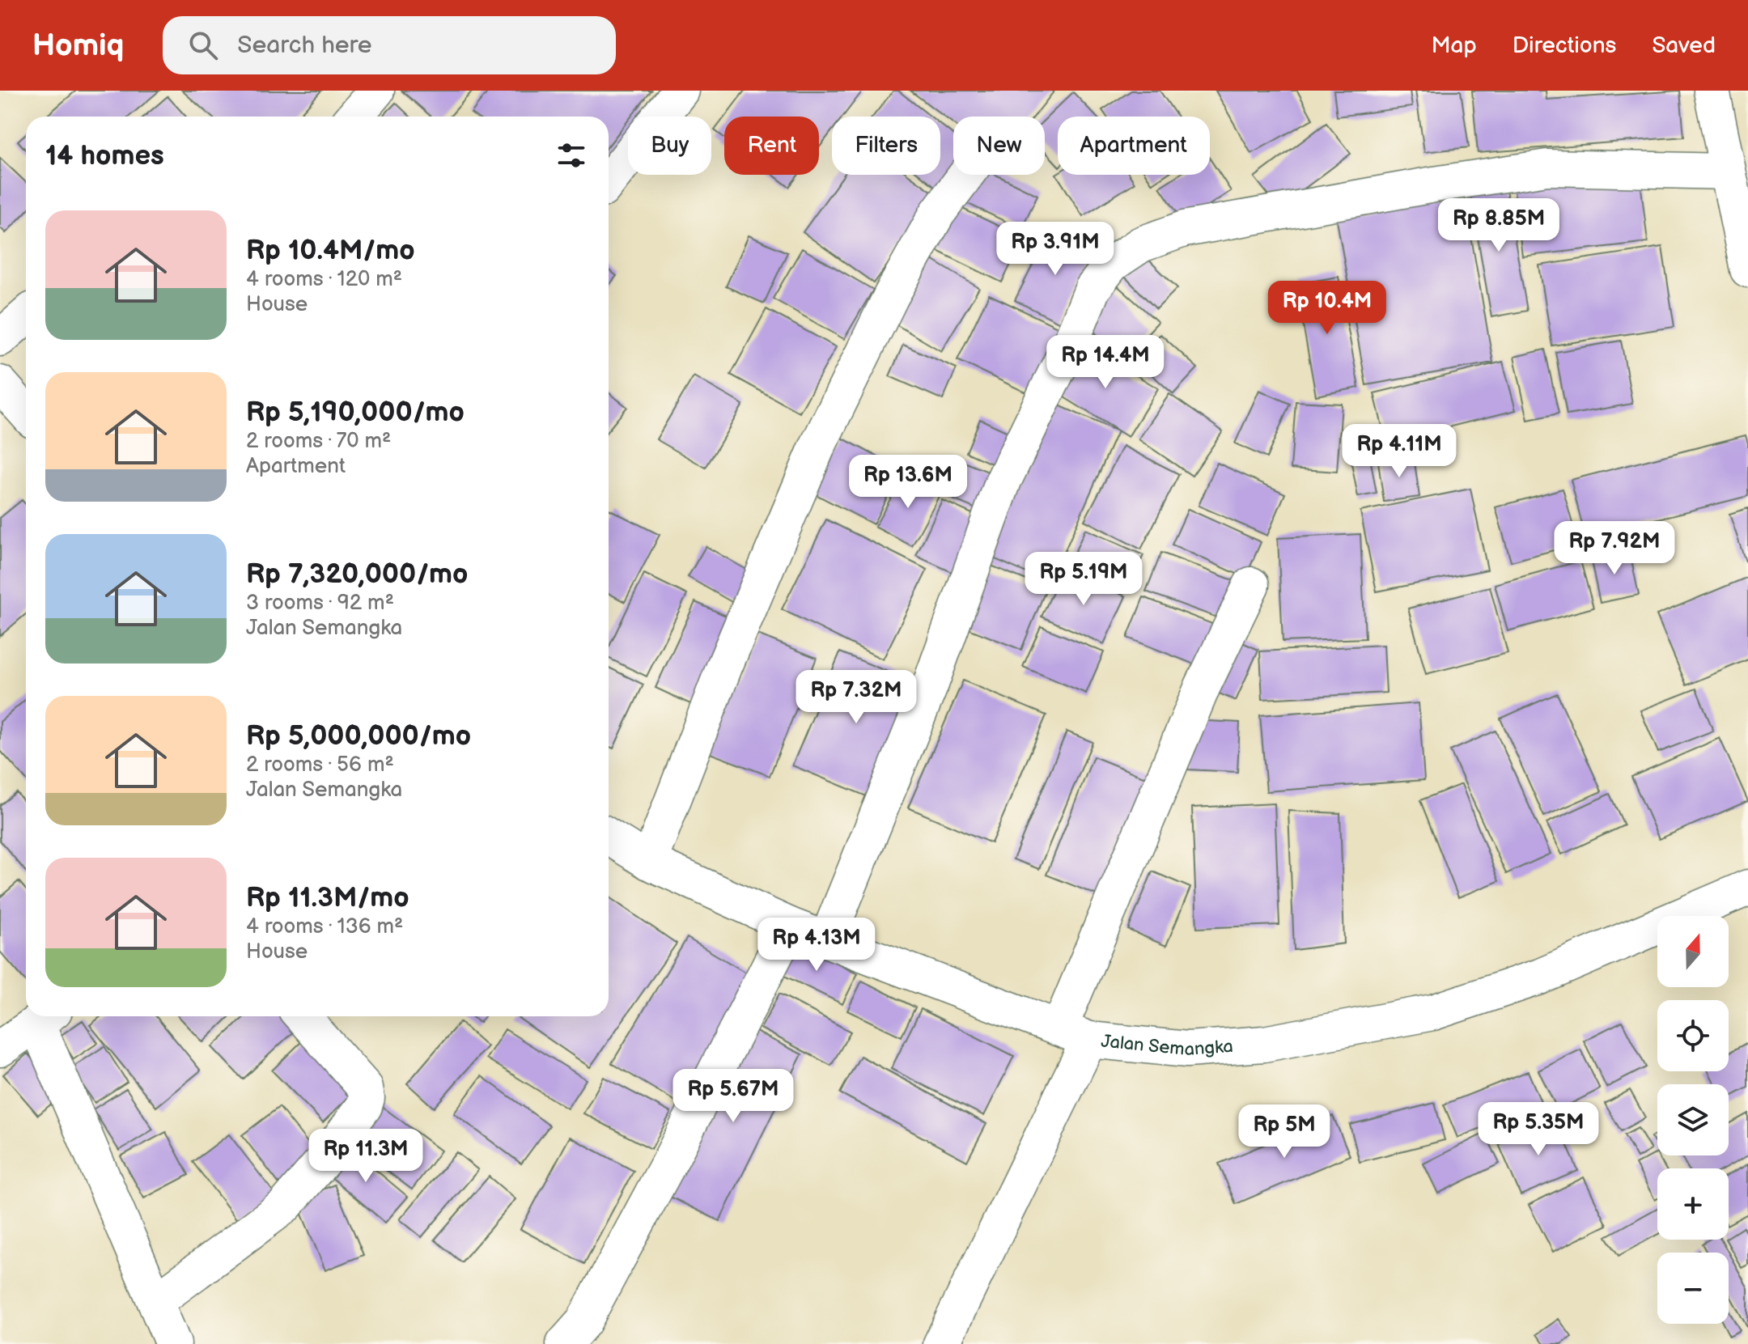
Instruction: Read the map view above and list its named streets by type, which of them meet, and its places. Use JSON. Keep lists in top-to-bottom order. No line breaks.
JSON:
{"streets":{"street":["Jalan Semangka"]},"north":"top","page":{"header":"Homiq","search":"Search here","nav":["Map","Directions","Saved"],"chip":["Buy","Rent","Filters","New","Apartment"],"heading":"14 homes","list":[{"name":"Rp 10.4M/mo","note":"4 rooms · 120 m² · House"},{"name":"Rp 5,190,000/mo","note":"2 rooms · 70 m² · Apartment"},{"name":"Rp 7,320,000/mo","note":"3 rooms · 92 m² · Jalan Semangka"},{"name":"Rp 5,000,000/mo","note":"2 rooms · 56 m² · Jalan Semangka"},{"name":"Rp 11.3M/mo","note":"4 rooms · 136 m² · House"}],"price":["Rp 8.85M","Rp 3.91M","Rp 10.4M","Rp 14.4M","Rp 4.11M","Rp 13.6M","Rp 7.92M","Rp 5.19M","Rp 7.32M","Rp 4.13M","Rp 5.67M","Rp 5.35M","Rp 5M","Rp 11.3M"],"map_buttons":["+","−"]}}
